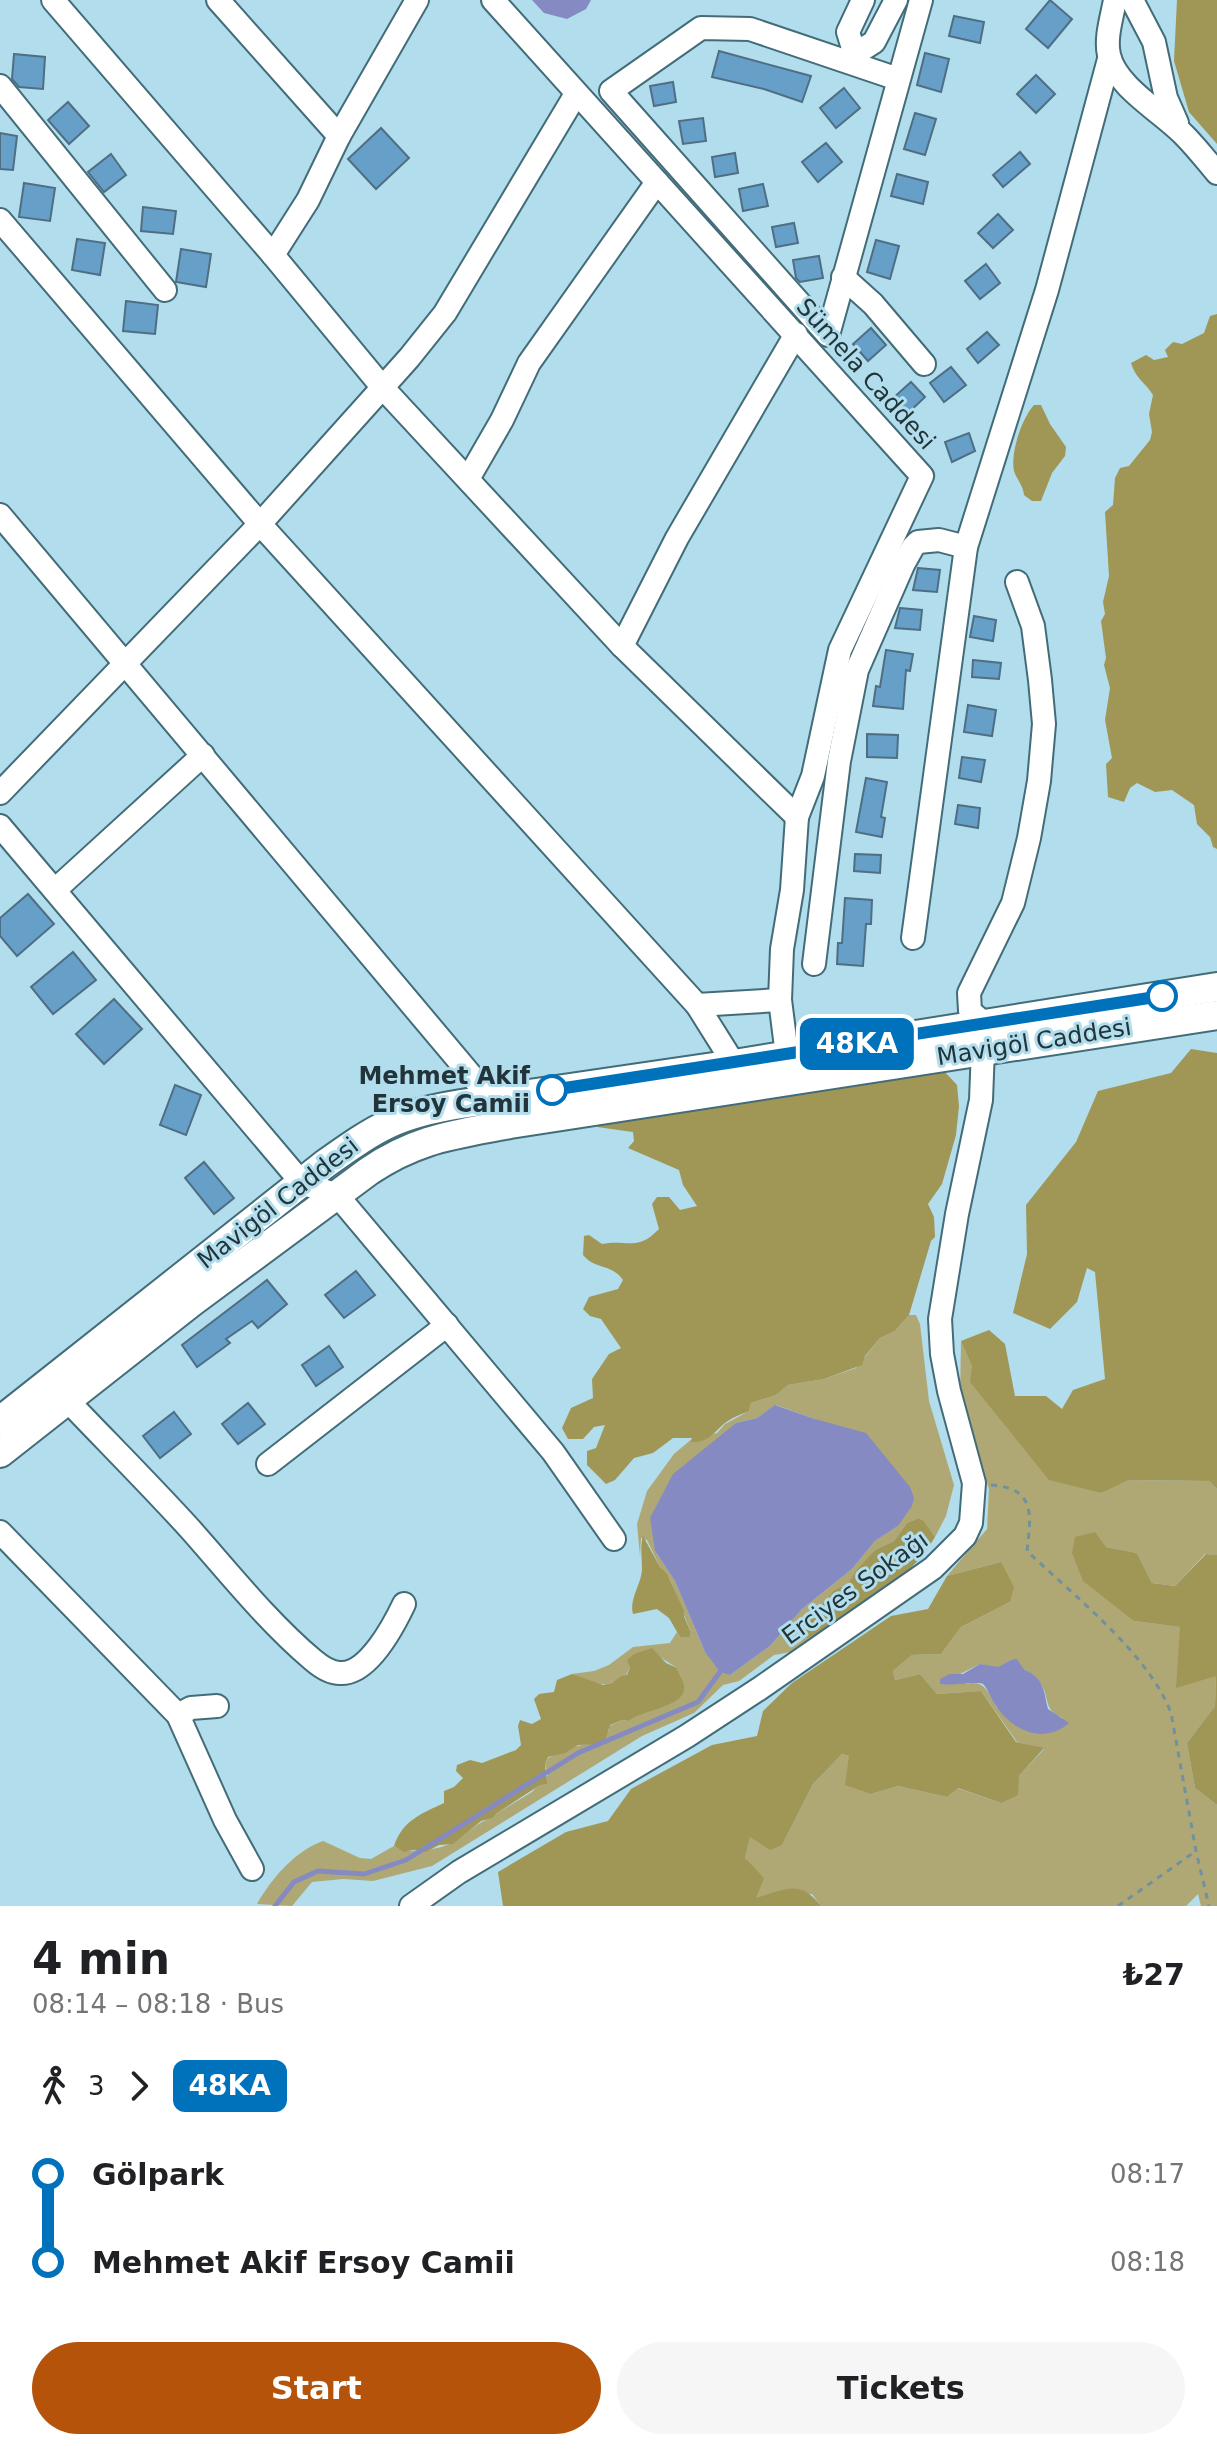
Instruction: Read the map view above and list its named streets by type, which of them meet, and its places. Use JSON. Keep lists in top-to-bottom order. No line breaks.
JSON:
{"streets":{"main road":["Mavigöl Caddesi"],"street":["Sümela Caddesi","Erciyes Sokağı"]},"crossings":[["Sümela Caddesi","Mavigöl Caddesi"],["Mavigöl Caddesi","Erciyes Sokağı"]],"places":["Mehmet Akif Ersoy Camii"],"lines":["bus line 48KA"],"page":{"on_map":"48KA","heading":["4 min","08:14 – 08:18 · Bus","₺27"],"legs":["3","48KA"],"list":[{"name":"Gölpark","value":"08:17"},{"name":"Mehmet Akif Ersoy Camii","value":"08:18"}],"buttons":["Start","Tickets"]}}
